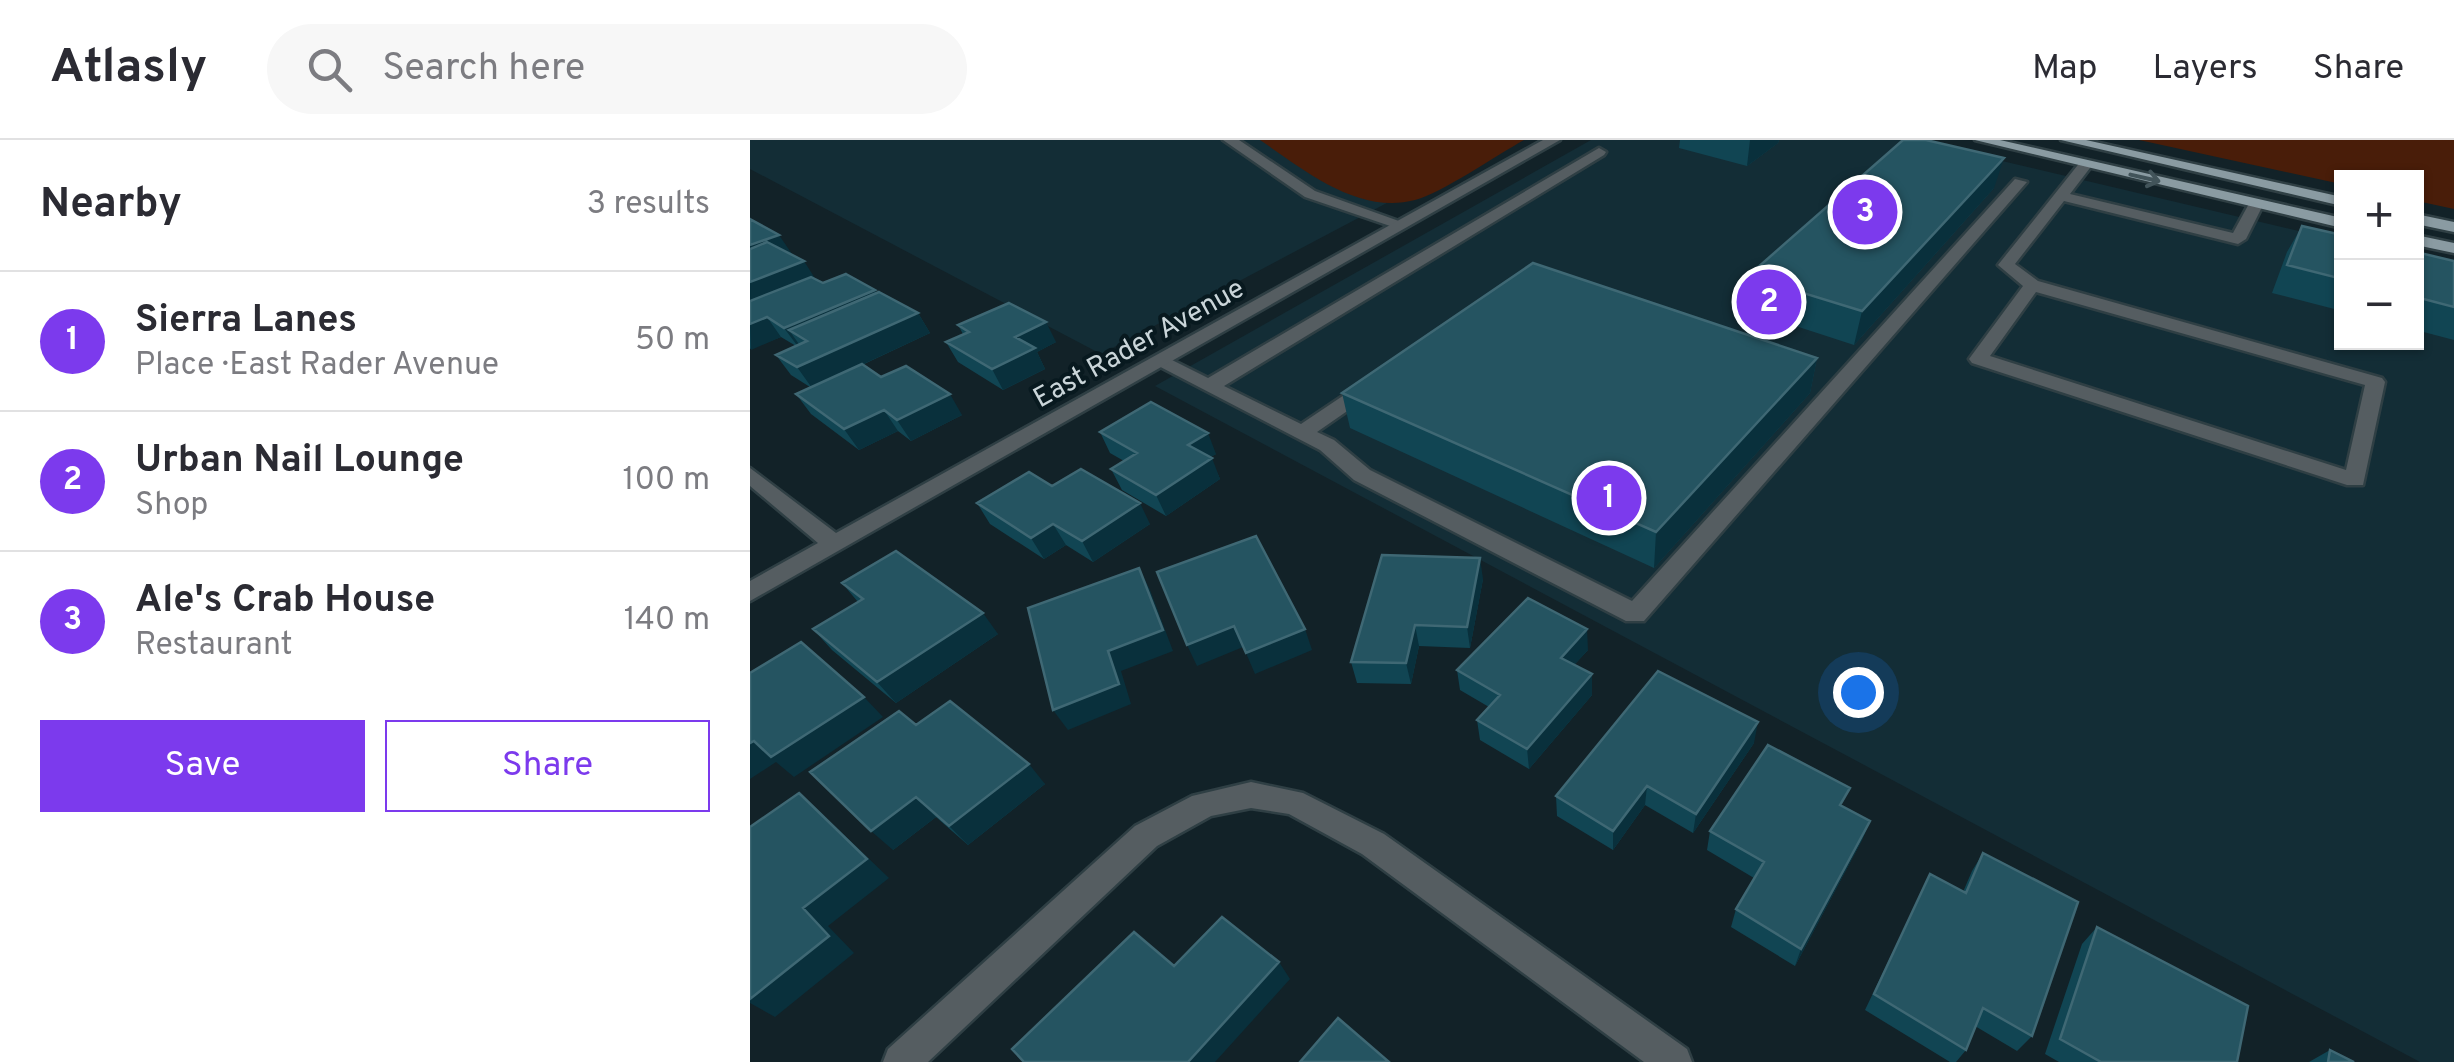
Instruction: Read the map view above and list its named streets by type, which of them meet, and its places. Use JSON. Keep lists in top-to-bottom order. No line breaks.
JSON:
{"streets":{"street":["East Rader Avenue"]},"page":{"header":"Atlasly","search":"Search here","nav":["Map","Layers","Share"],"heading":["Nearby","3 results"],"map_buttons":["+","−"],"pins":["3","2","1"],"list":[{"mark":"1","name":"Sierra Lanes","note":"Place · East Rader Avenue","value":"50 m"},{"mark":"2","name":"Urban Nail Lounge","note":"Shop","value":"100 m"},{"mark":"3","name":"Ale's Crab House","note":"Restaurant","value":"140 m"}],"buttons":["Save","Share"]}}
